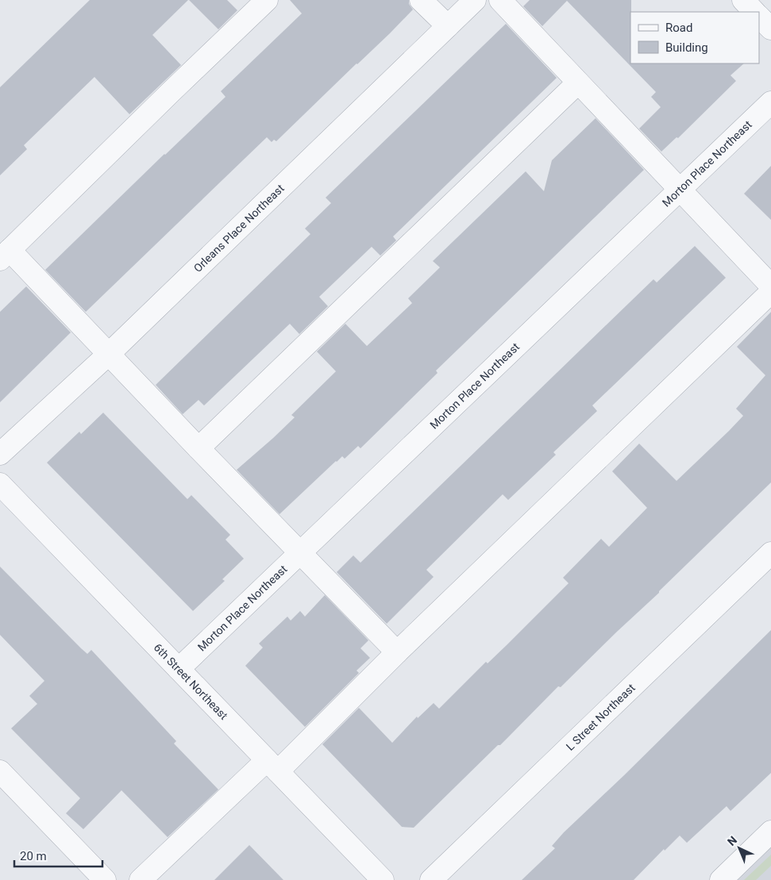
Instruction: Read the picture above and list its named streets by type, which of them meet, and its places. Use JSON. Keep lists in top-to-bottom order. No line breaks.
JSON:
{"streets":{"street":["Morton Place Northeast","Orleans Place Northeast","6th Street Northeast","L Street Northeast"]},"crossings":[["Morton Place Northeast","6th Street Northeast"]],"legend":["Road","Building"],"scale_bar":"20 m","north":"top left"}
